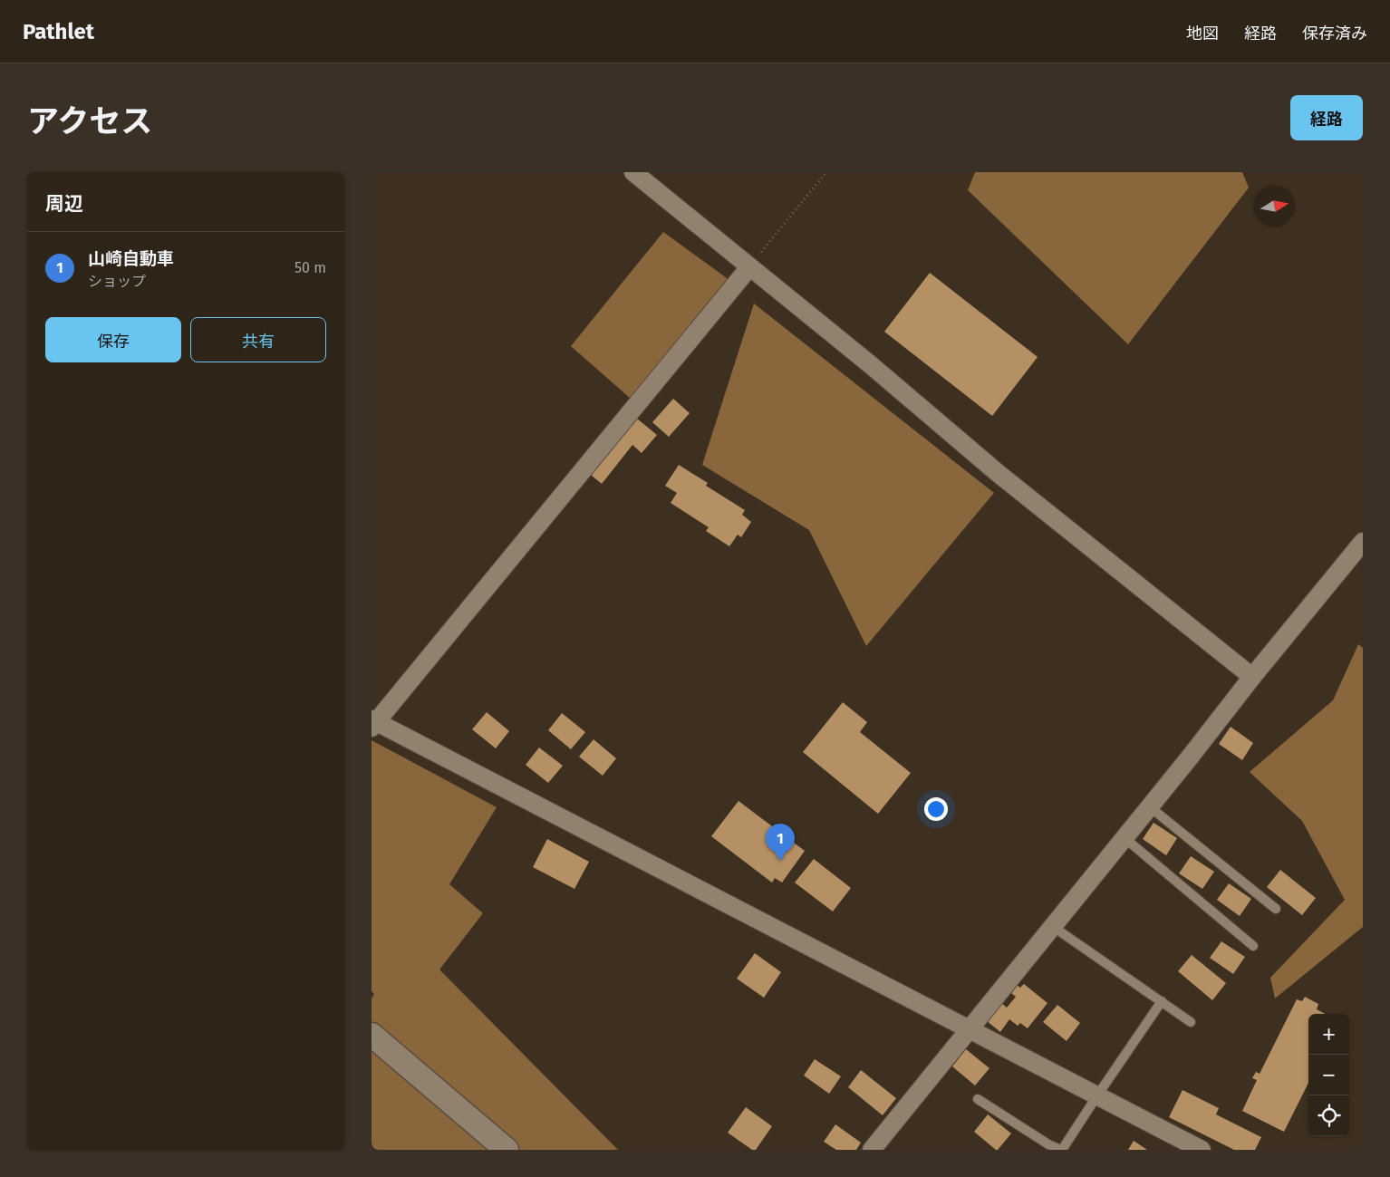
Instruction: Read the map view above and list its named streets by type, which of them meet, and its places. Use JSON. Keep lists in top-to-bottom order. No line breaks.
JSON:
{"north":"right","page":{"header":"Pathlet","nav":["地図","経路","保存済み"],"title":"アクセス","buttons":["経路",["保存","共有"]],"heading":"周辺","list":[{"mark":"1","name":"山崎自動車","note":"ショップ","value":"50 m"}],"pins":"1","map_buttons":["+","−"]}}
